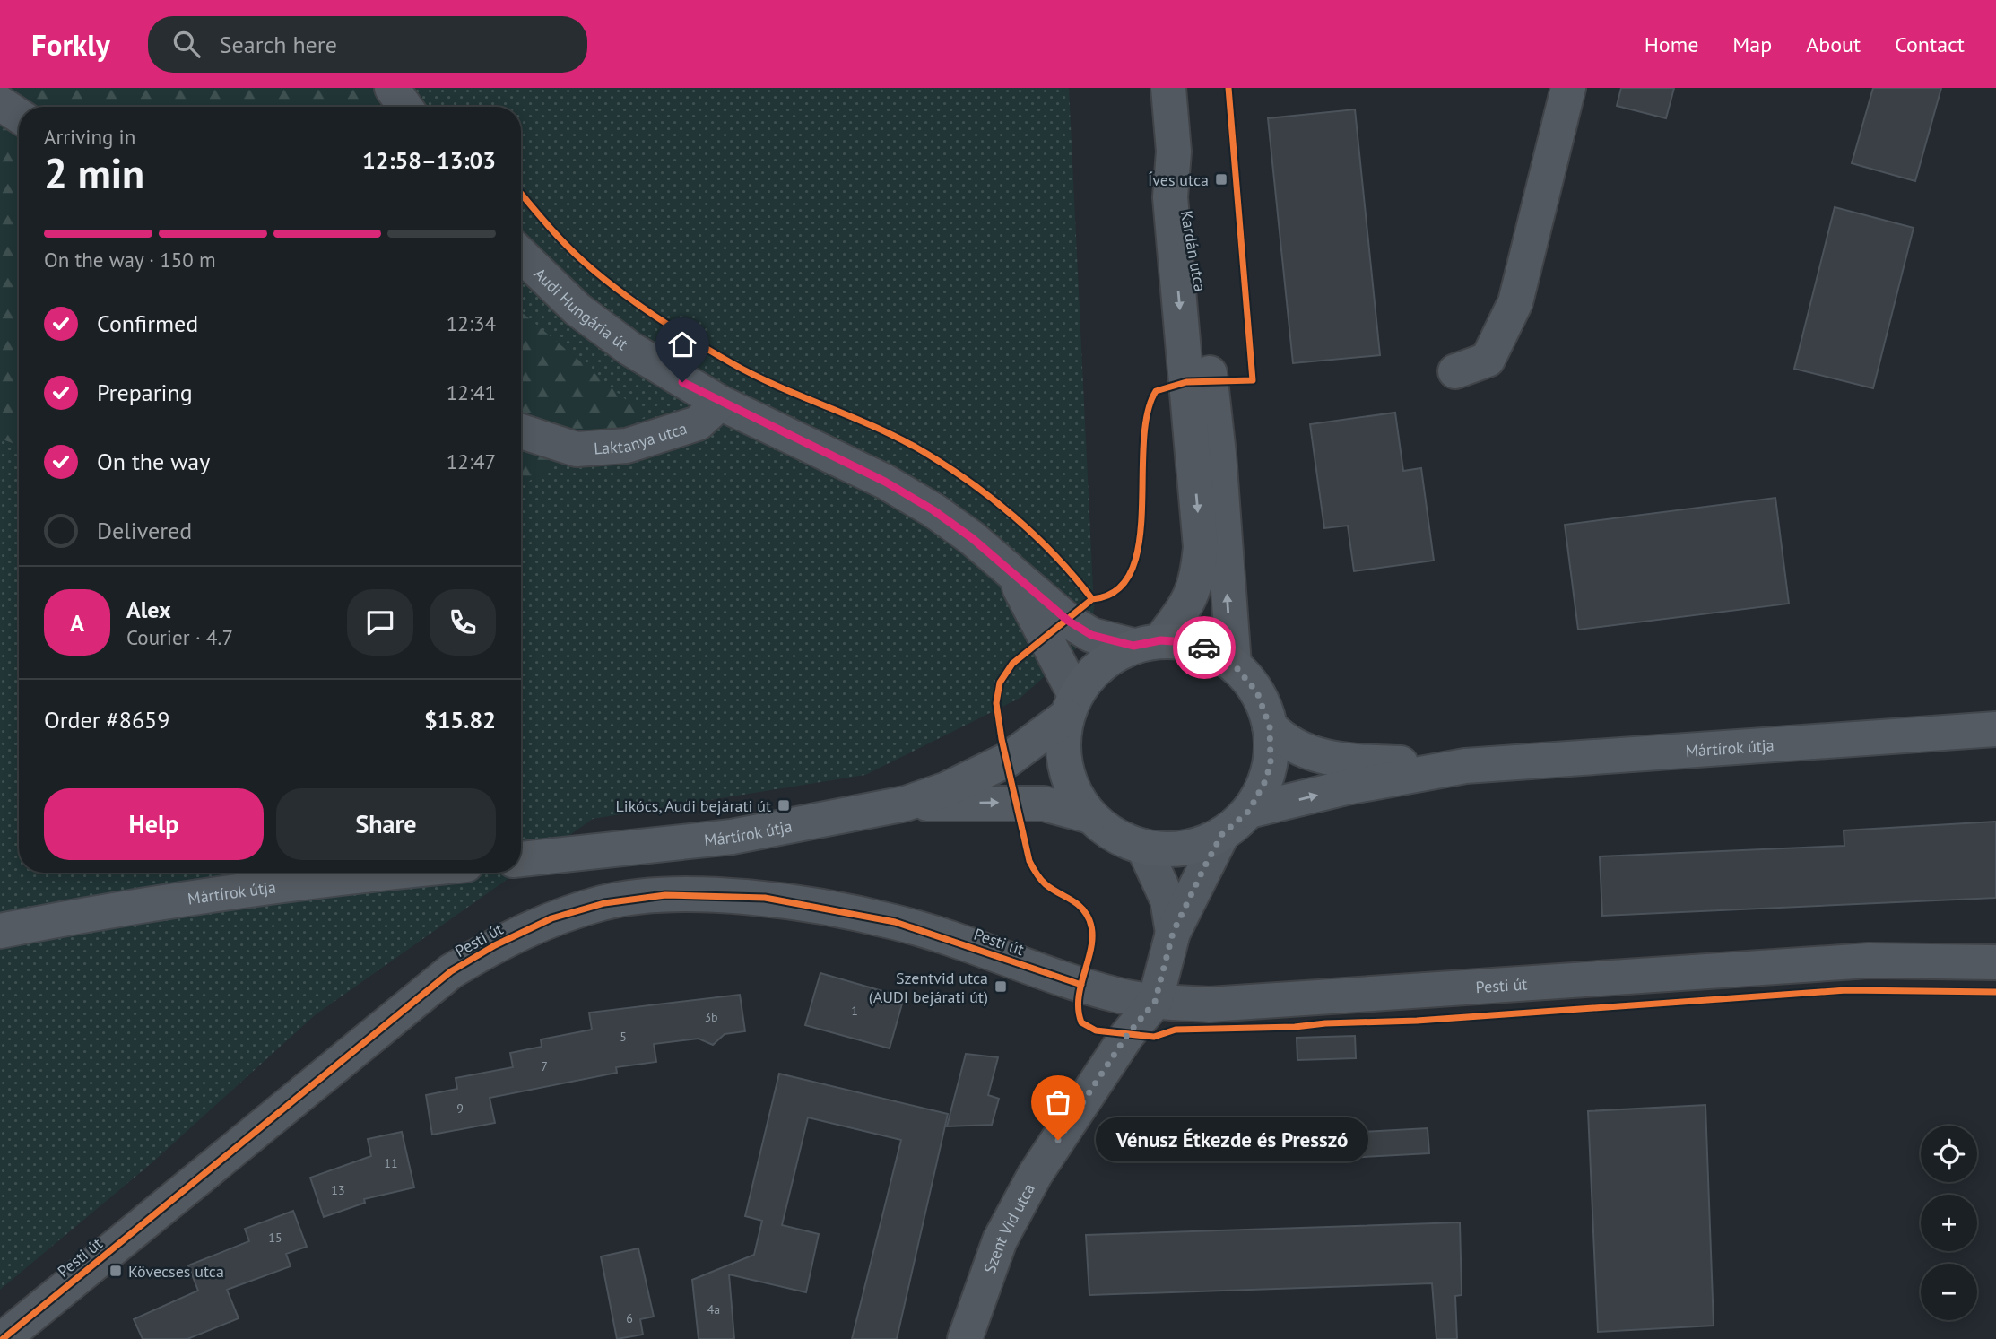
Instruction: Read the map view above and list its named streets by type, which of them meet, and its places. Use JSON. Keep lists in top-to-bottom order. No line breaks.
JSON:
{"streets":{"main road":["Mártírok útja"],"street":["Kardán utca","Audi Hungária út","Laktanya utca","Pesti út","Szent Vid utca"]},"crossings":[["Kardán utca","Mártírok útja"],["Audi Hungária út","Laktanya utca"],["Pesti út","Szent Vid utca"]],"places":{"transit":["Íves utca","Likócs, Audi bejárati út","Szentvid utca (AUDI bejárati út)","Kövecses utca"],"other":["Vénusz Étkezde és Presszó"]},"house_numbers":["1","3b","5","7","9","11","13","15","4a","6"],"page":{"header":"Forkly","search":"Search here","nav":["Home","Map","About","Contact"],"heading":["2 min","Arriving in","12:58–13:03"],"panel":["Alex","Courier · 4.7","Order #8659","$15.82"],"bar":"On the way · 150 m","list":[["Confirmed","12:34"],["Preparing","12:41"],["On the way","12:47"],"Delivered"],"round":"A","buttons":["Help","Share"],"bubble":"Vénusz Étkezde és Presszó","map_buttons":["+","−"]}}
